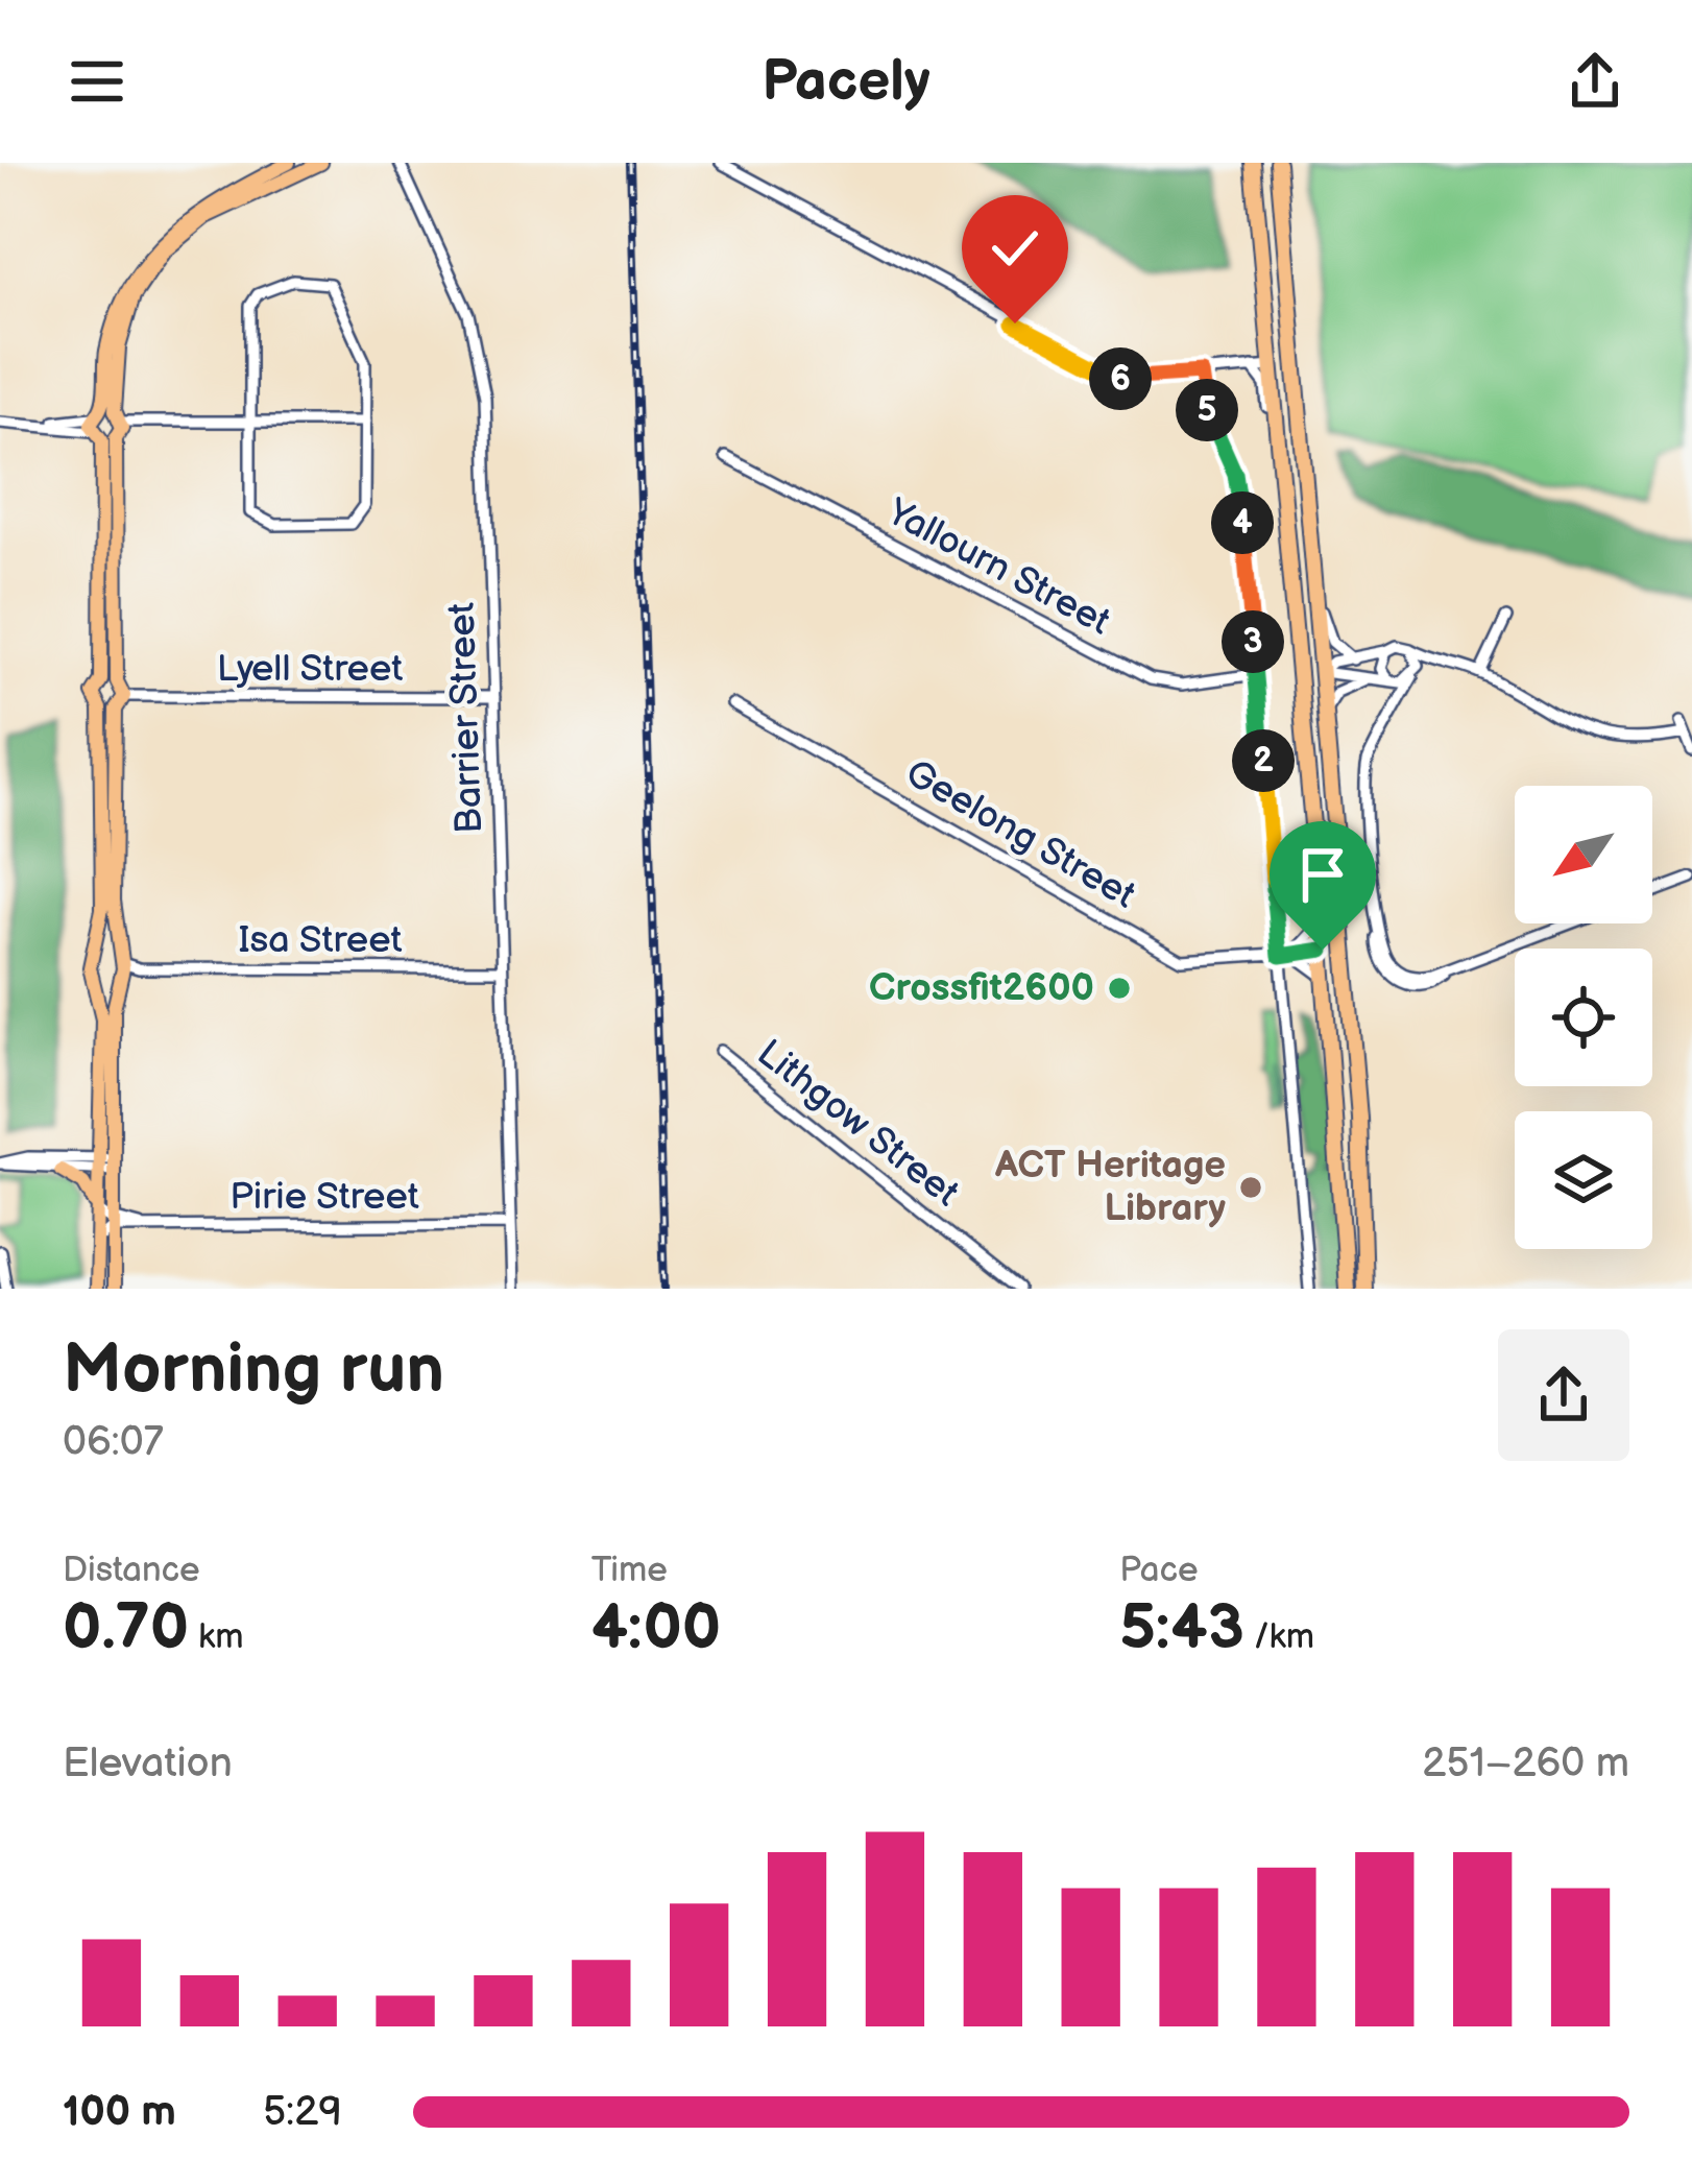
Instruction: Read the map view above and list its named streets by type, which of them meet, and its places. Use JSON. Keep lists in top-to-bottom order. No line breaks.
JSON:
{"streets":{"street":["Yallourn Street","Lyell Street","Barrier Street","Geelong Street","Isa Street","Lithgow Street","Pirie Street"]},"crossings":[["Lyell Street","Barrier Street"],["Barrier Street","Isa Street"],["Barrier Street","Pirie Street"]],"places":["Crossfit2600","ACT Heritage Library"],"north":"bottom left","page":{"header":"Pacely","pins":["6","5","4","3","2"],"heading":["Morning run","06:07"],"stats":[["Distance","0.70 km"],["Time","4:00"],["Pace","5:43 /km"]],"chart":["Elevation","251–260 m"],"list":[{"name":"100 m","note":"5:29"}]}}
